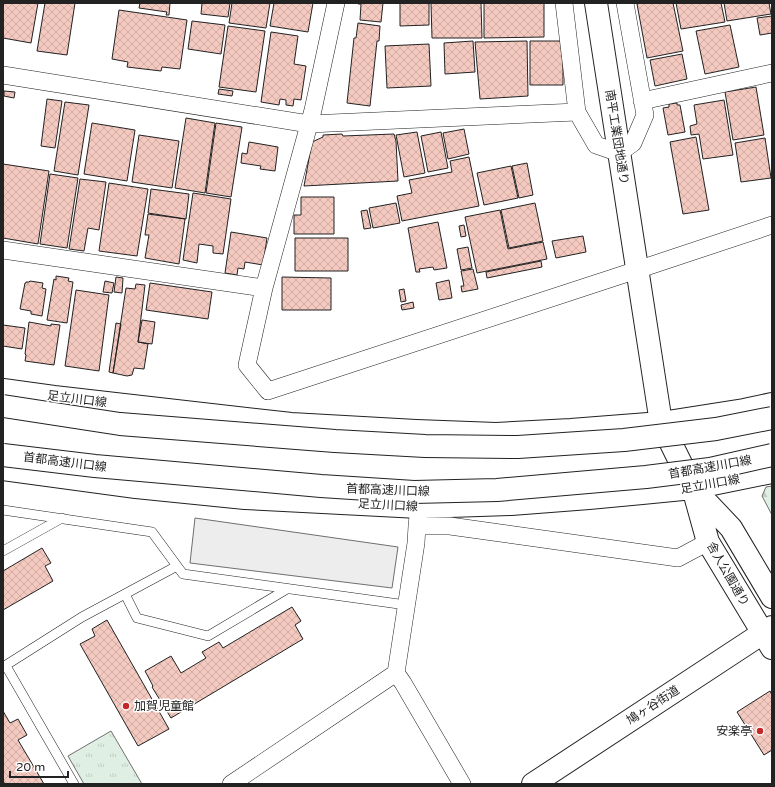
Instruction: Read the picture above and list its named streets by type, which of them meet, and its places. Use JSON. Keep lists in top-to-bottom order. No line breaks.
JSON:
{"streets":{"main road":["南平工業団地通り","足立川口線","首都高速川口線","舎人公園通り","鳩ヶ谷街道"]},"crossings":[["南平工業団地通り","足立川口線"],["南平工業団地通り","舎人公園通り"],["足立川口線","舎人公園通り"],["舎人公園通り","鳩ヶ谷街道"]],"places":["加賀児童館","安楽亭"],"scale_bar":"20 m"}
